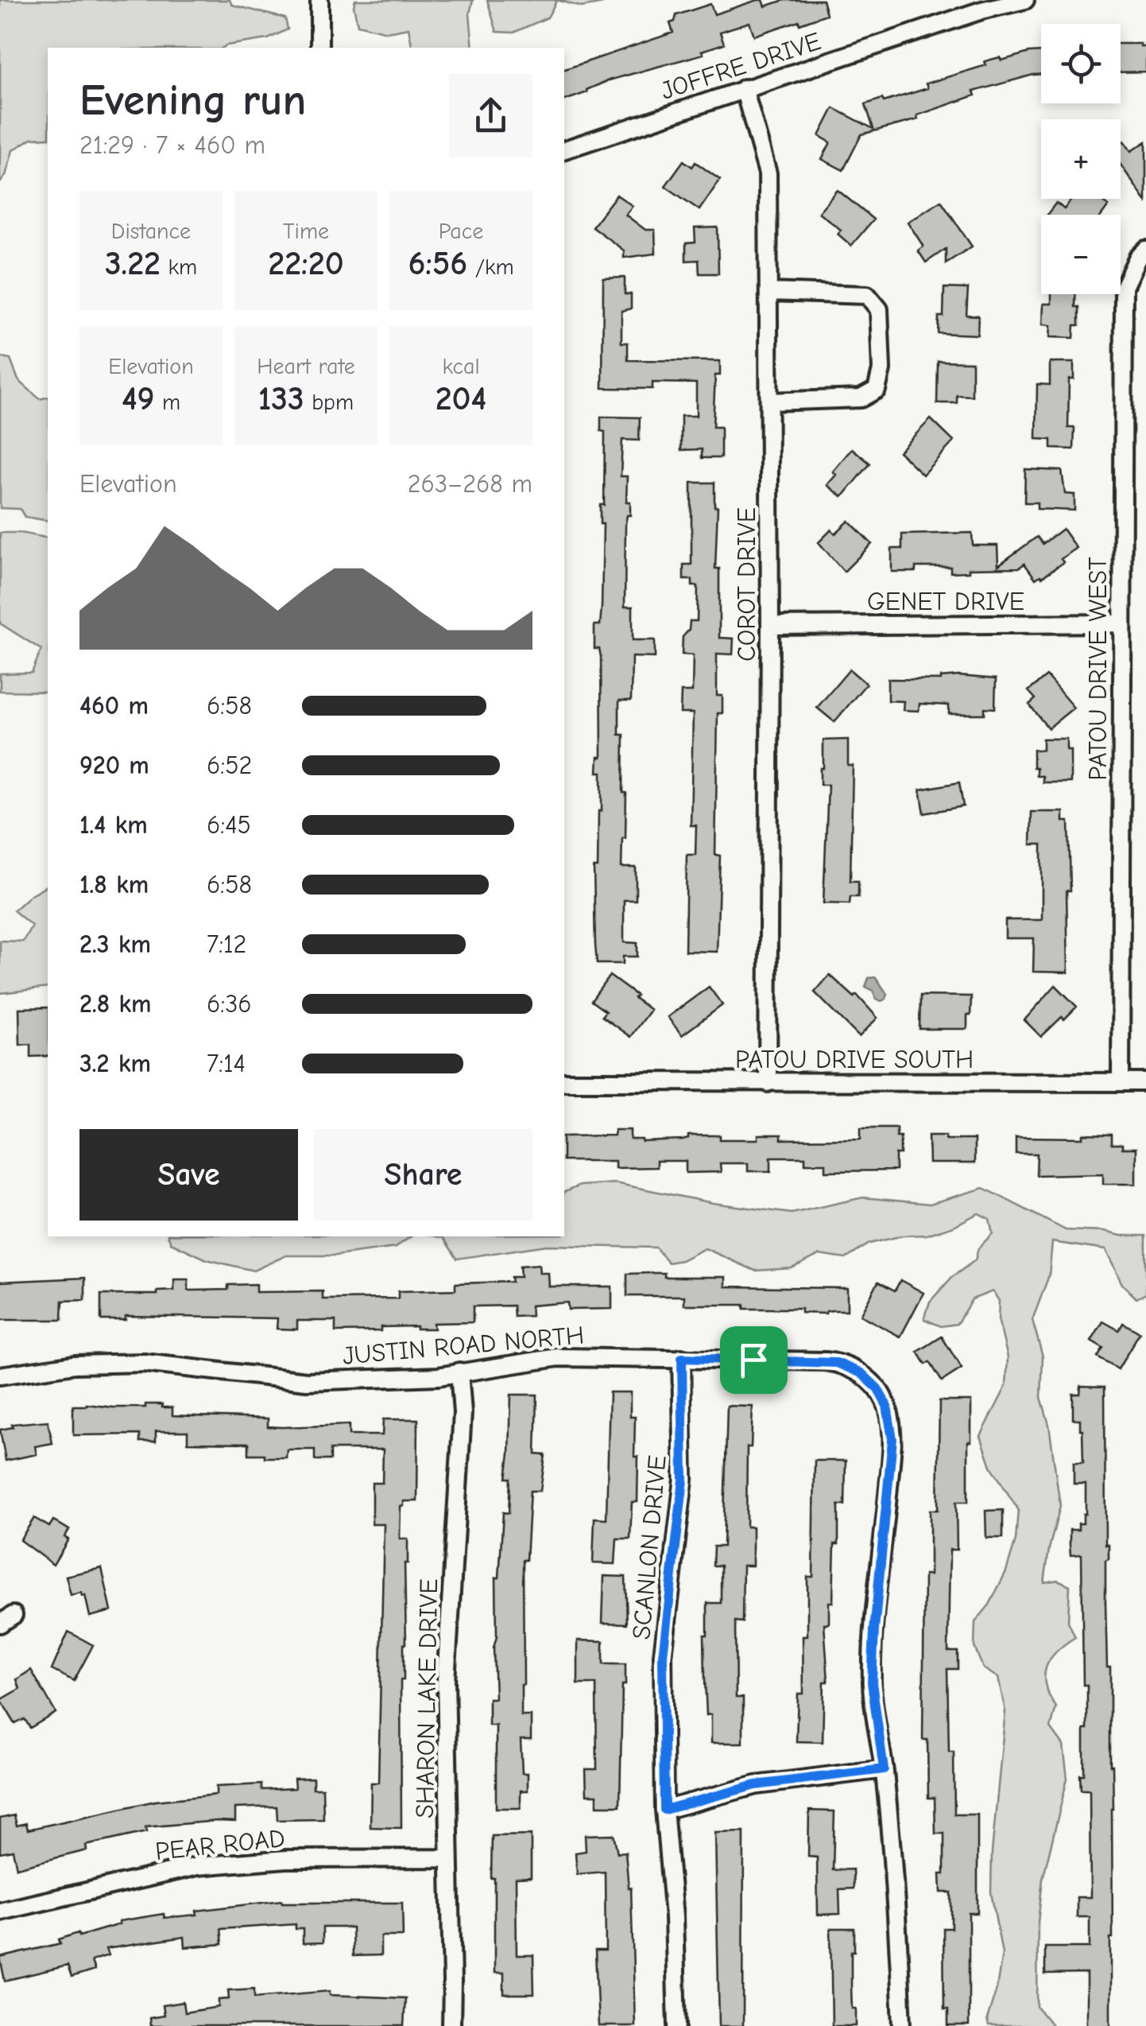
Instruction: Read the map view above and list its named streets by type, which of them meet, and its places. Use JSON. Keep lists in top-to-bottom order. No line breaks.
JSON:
{"streets":{"street":["JOFFRE DRIVE","COROT DRIVE","GENET DRIVE","PATOU DRIVE WEST","PATOU DRIVE SOUTH","JUSTIN ROAD NORTH","SCANLON DRIVE","SHARON LAKE DRIVE","PEAR ROAD"]},"crossings":[["JOFFRE DRIVE","COROT DRIVE"],["COROT DRIVE","GENET DRIVE"],["COROT DRIVE","PATOU DRIVE SOUTH"],["GENET DRIVE","PATOU DRIVE WEST"],["PATOU DRIVE WEST","PATOU DRIVE SOUTH"],["JUSTIN ROAD NORTH","SCANLON DRIVE"],["JUSTIN ROAD NORTH","SHARON LAKE DRIVE"],["SHARON LAKE DRIVE","PEAR ROAD"]],"page":{"map_buttons":["+","−"],"heading":["Evening run","21:29 · 7 × 460 m"],"stats":[["Distance","3.22 km"],["Time","22:20"],["Pace","6:56 /km"],["Elevation","49 m"],["Heart rate","133 bpm"],["kcal","204"]],"chart":["Elevation","263–268 m"],"list":[{"name":"460 m","note":"6:58"},{"name":"920 m","note":"6:52"},{"name":"1.4 km","note":"6:45"},{"name":"1.8 km","note":"6:58"},{"name":"2.3 km","note":"7:12"},{"name":"2.8 km","note":"6:36"},{"name":"3.2 km","note":"7:14"}],"buttons":["Save","Share"]}}
